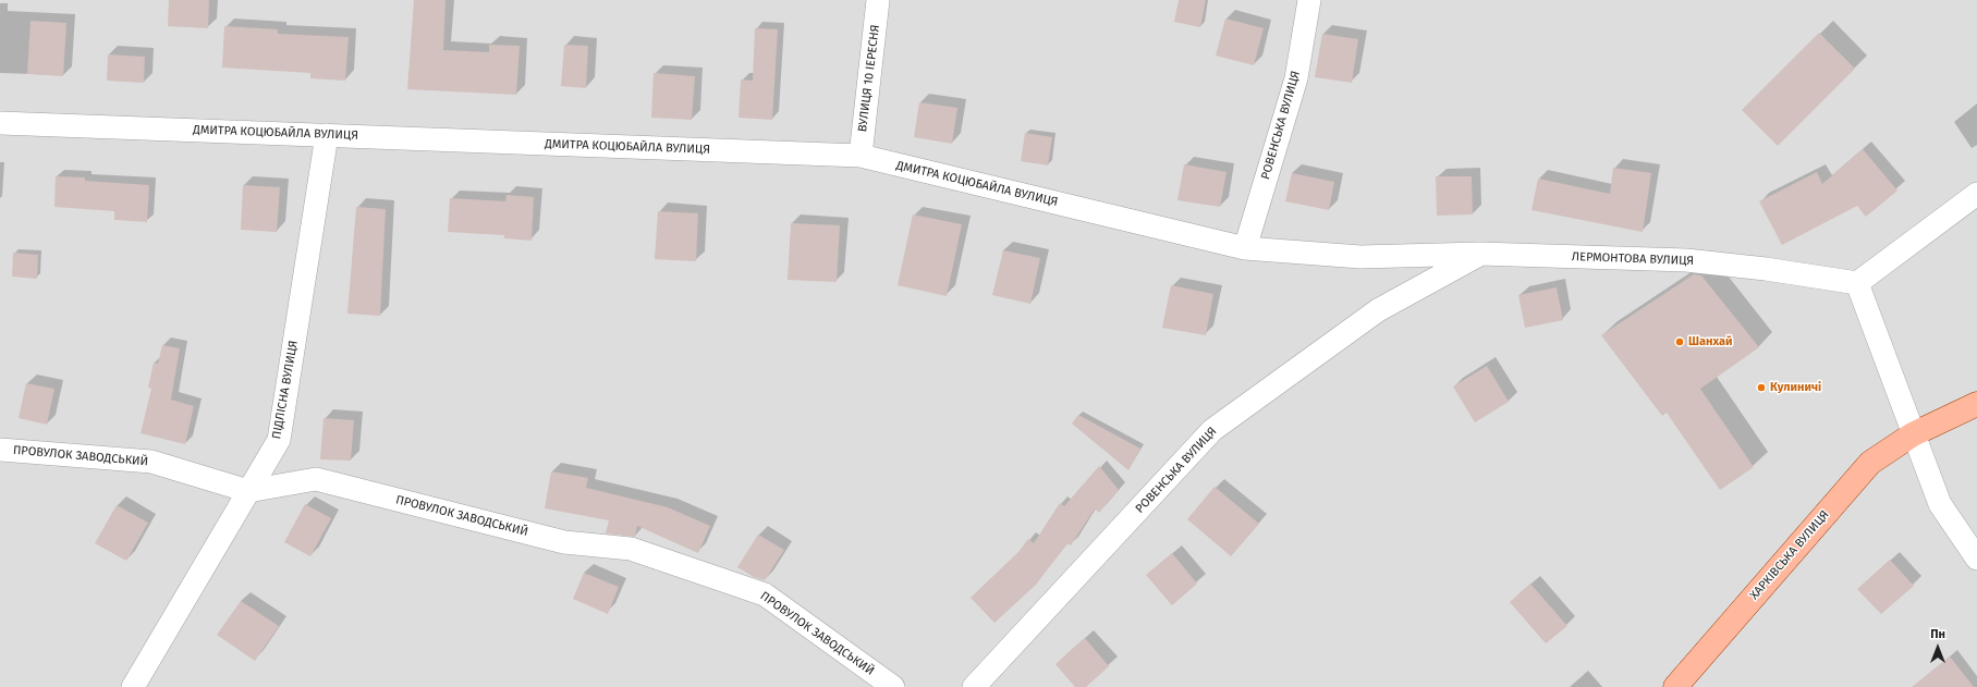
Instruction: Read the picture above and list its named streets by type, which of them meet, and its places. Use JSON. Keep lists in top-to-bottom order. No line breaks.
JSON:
{"streets":{"main road":["ХАРКІВСЬКА ВУЛИЦЯ"],"street":["ВУЛИЦЯ 10 ІЕРЕСНЯ","РОВЕНСЬКА ВУЛИЦЯ","ДМИТРА КОЦЮБАЙЛА ВУЛИЦЯ","ЛЕРМОНТОВА ВУЛИЦЯ","ПІДЛІСНА ВУЛИЦЯ","ПРОВУЛОК ЗАВОДСЬКИЙ"]},"crossings":[["ВУЛИЦЯ 10 ІЕРЕСНЯ","ДМИТРА КОЦЮБАЙЛА ВУЛИЦЯ"],["РОВЕНСЬКА ВУЛИЦЯ","ДМИТРА КОЦЮБАЙЛА ВУЛИЦЯ"],["РОВЕНСЬКА ВУЛИЦЯ","ЛЕРМОНТОВА ВУЛИЦЯ"],["ДМИТРА КОЦЮБАЙЛА ВУЛИЦЯ","ЛЕРМОНТОВА ВУЛИЦЯ"],["ДМИТРА КОЦЮБАЙЛА ВУЛИЦЯ","ПІДЛІСНА ВУЛИЦЯ"],["ПІДЛІСНА ВУЛИЦЯ","ПРОВУЛОК ЗАВОДСЬКИЙ"]],"places":["Шанхай","Кулиничі"],"north":"top"}
